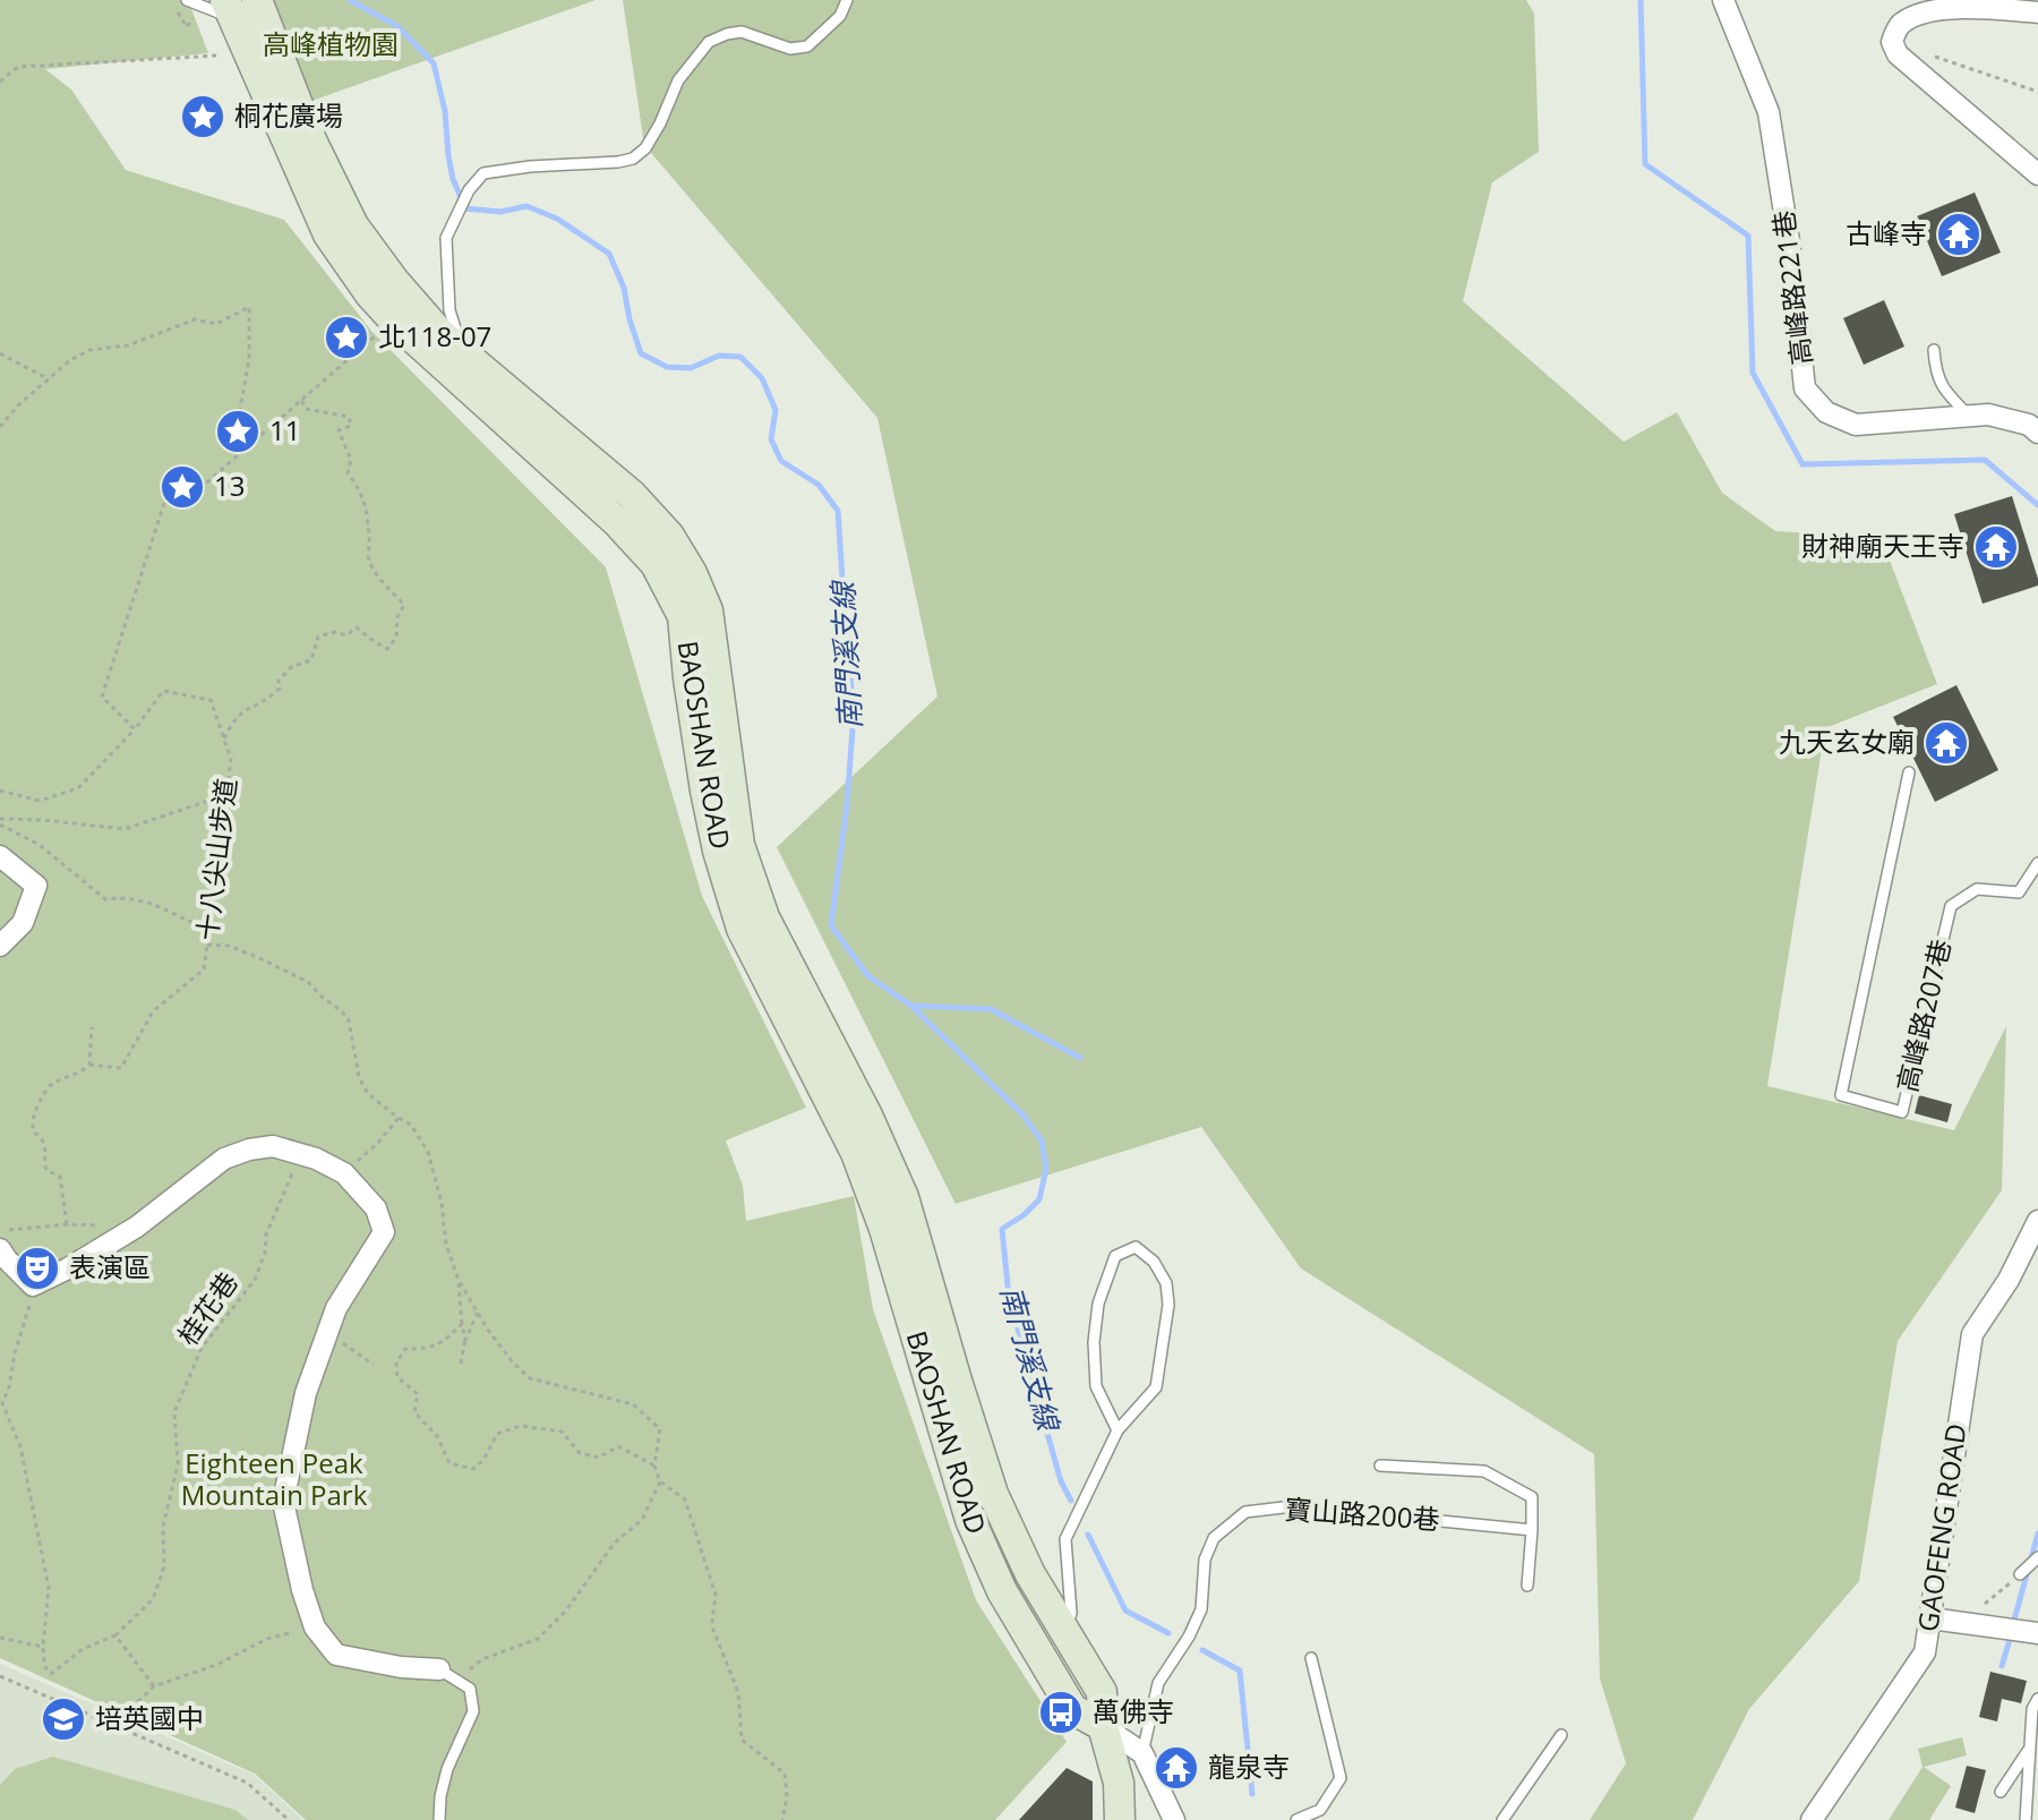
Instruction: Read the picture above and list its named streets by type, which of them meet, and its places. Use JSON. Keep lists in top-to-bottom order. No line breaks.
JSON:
{"streets":{"street":["高峰路221巷","BAOSHAN ROAD","GAOFENG ROAD"],"lane":["高峰路207巷","寶山路200巷"],"path":["十八尖山步道","桂花巷"]},"water":["南門溪支線"],"parks":["高峰植物園","Eighteen Peak Mountain Park"],"places":{"place":["桐花廣場","北118-07","11","13"],"temple":["古峰寺","財神廟天王寺","九天玄女廟","龍泉寺"],"theatre":["表演區"],"bus stop":["萬佛寺"],"school or university":["培英國中"]}}
